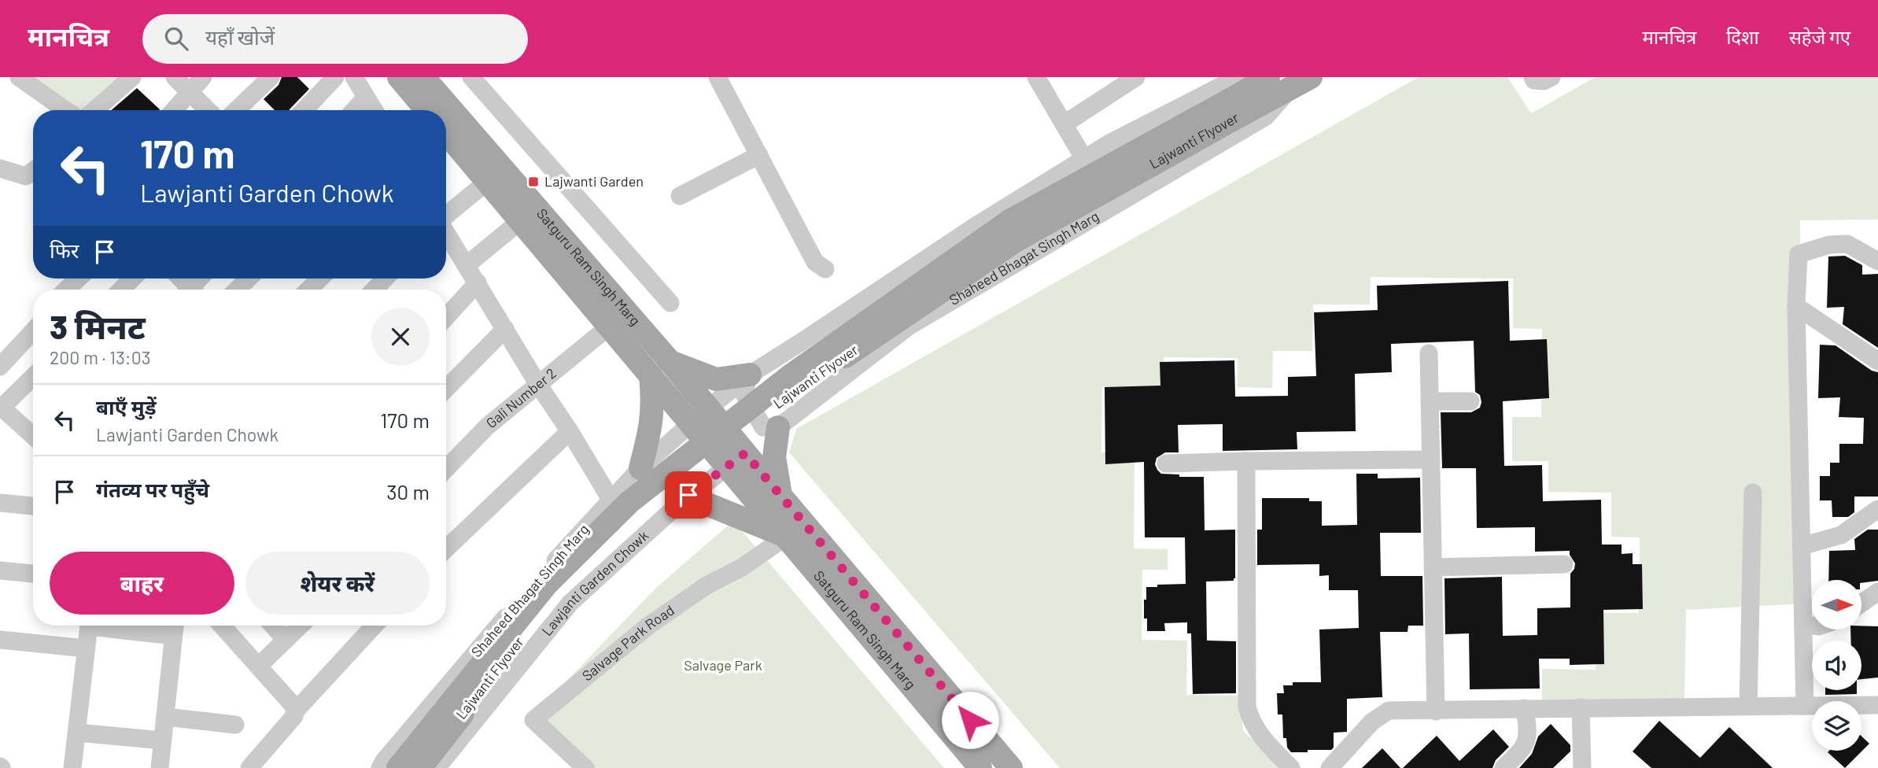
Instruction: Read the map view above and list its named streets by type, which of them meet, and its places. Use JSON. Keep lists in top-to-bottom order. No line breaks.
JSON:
{"streets":{"main road":["Lajwanti Flyover","Shaheed Bhagat Singh Marg","Satguru Ram Singh Marg"],"street":["Gali Number 2","Lawjanti Garden Chowk","Salvage Park Road"]},"crossings":[["Lajwanti Flyover","Shaheed Bhagat Singh Marg"],["Shaheed Bhagat Singh Marg","Satguru Ram Singh Marg"],["Shaheed Bhagat Singh Marg","Lawjanti Garden Chowk"],["Satguru Ram Singh Marg","Gali Number 2"],["Satguru Ram Singh Marg","Lawjanti Garden Chowk"],["Satguru Ram Singh Marg","Salvage Park Road"]],"parks":["Salvage Park"],"places":{"transit":["Lajwanti Garden"]},"north":"right","page":{"header":"मानचित्र","search":"यहाँ खोजें","nav":["मानचित्र","दिशा","सहेजे गए"],"turn":["170 m","Lawjanti Garden Chowk"],"then":"फिर","heading":["3 मिनट","200 m · 13:03"],"list":[{"name":"बाएँ मुड़ें","note":"Lawjanti Garden Chowk","value":"170 m"},{"name":"गंतव्य पर पहुँचे","value":"30 m"}],"buttons":["बाहर","शेयर करें"]}}
